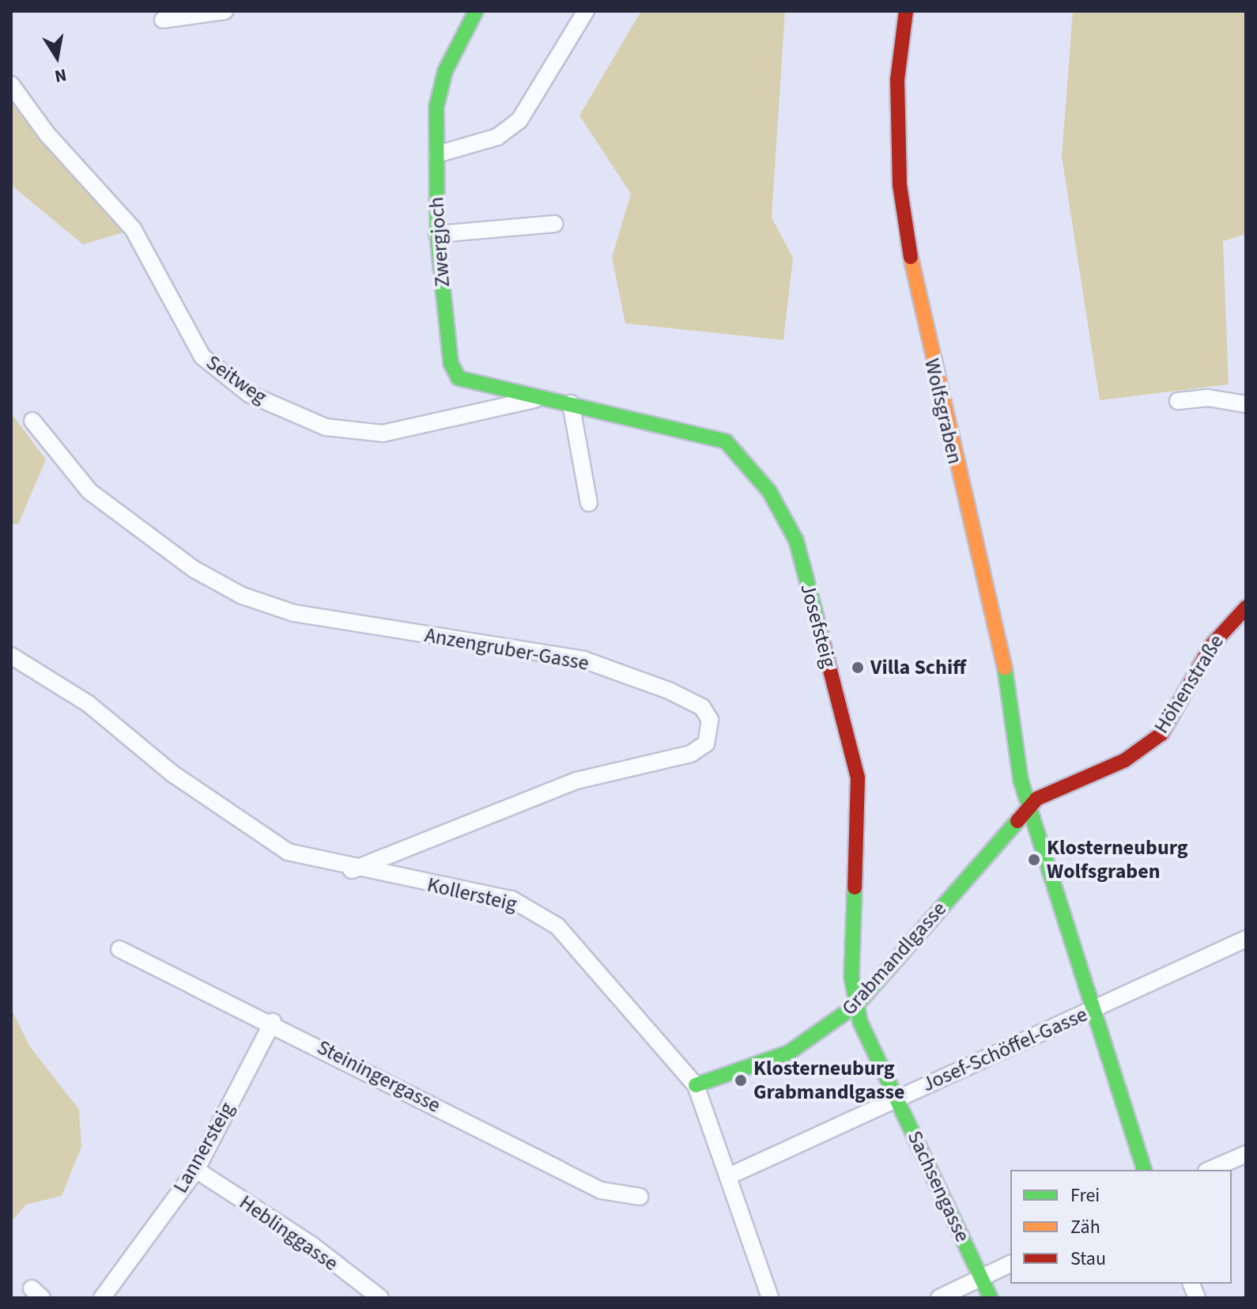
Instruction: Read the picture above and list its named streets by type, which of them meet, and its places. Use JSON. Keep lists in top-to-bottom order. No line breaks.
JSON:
{"streets":{"street":["Zwergjoch","Seitweg","Wolfsgraben","Josefsteig","Anzengruber-Gasse","Höhenstraße","Kollersteig","Grabmandlgasse","Josef-Schöffel-Gasse","Steiningergasse","Lannersteig","Sachsengasse","Heblinggasse"]},"crossings":[["Zwergjoch","Seitweg"],["Zwergjoch","Josefsteig"],["Seitweg","Josefsteig"],["Wolfsgraben","Höhenstraße"],["Wolfsgraben","Grabmandlgasse"],["Wolfsgraben","Josef-Schöffel-Gasse"],["Josefsteig","Grabmandlgasse"],["Josefsteig","Sachsengasse"],["Anzengruber-Gasse","Kollersteig"],["Höhenstraße","Grabmandlgasse"],["Kollersteig","Grabmandlgasse"],["Kollersteig","Josef-Schöffel-Gasse"],["Grabmandlgasse","Sachsengasse"],["Josef-Schöffel-Gasse","Sachsengasse"],["Steiningergasse","Lannersteig"],["Lannersteig","Heblinggasse"]],"places":["Villa Schiff","Klosterneuburg Wolfsgraben","Klosterneuburg Grabmandlgasse"],"legend":["Frei","Zäh","Stau"],"north":"bottom"}
